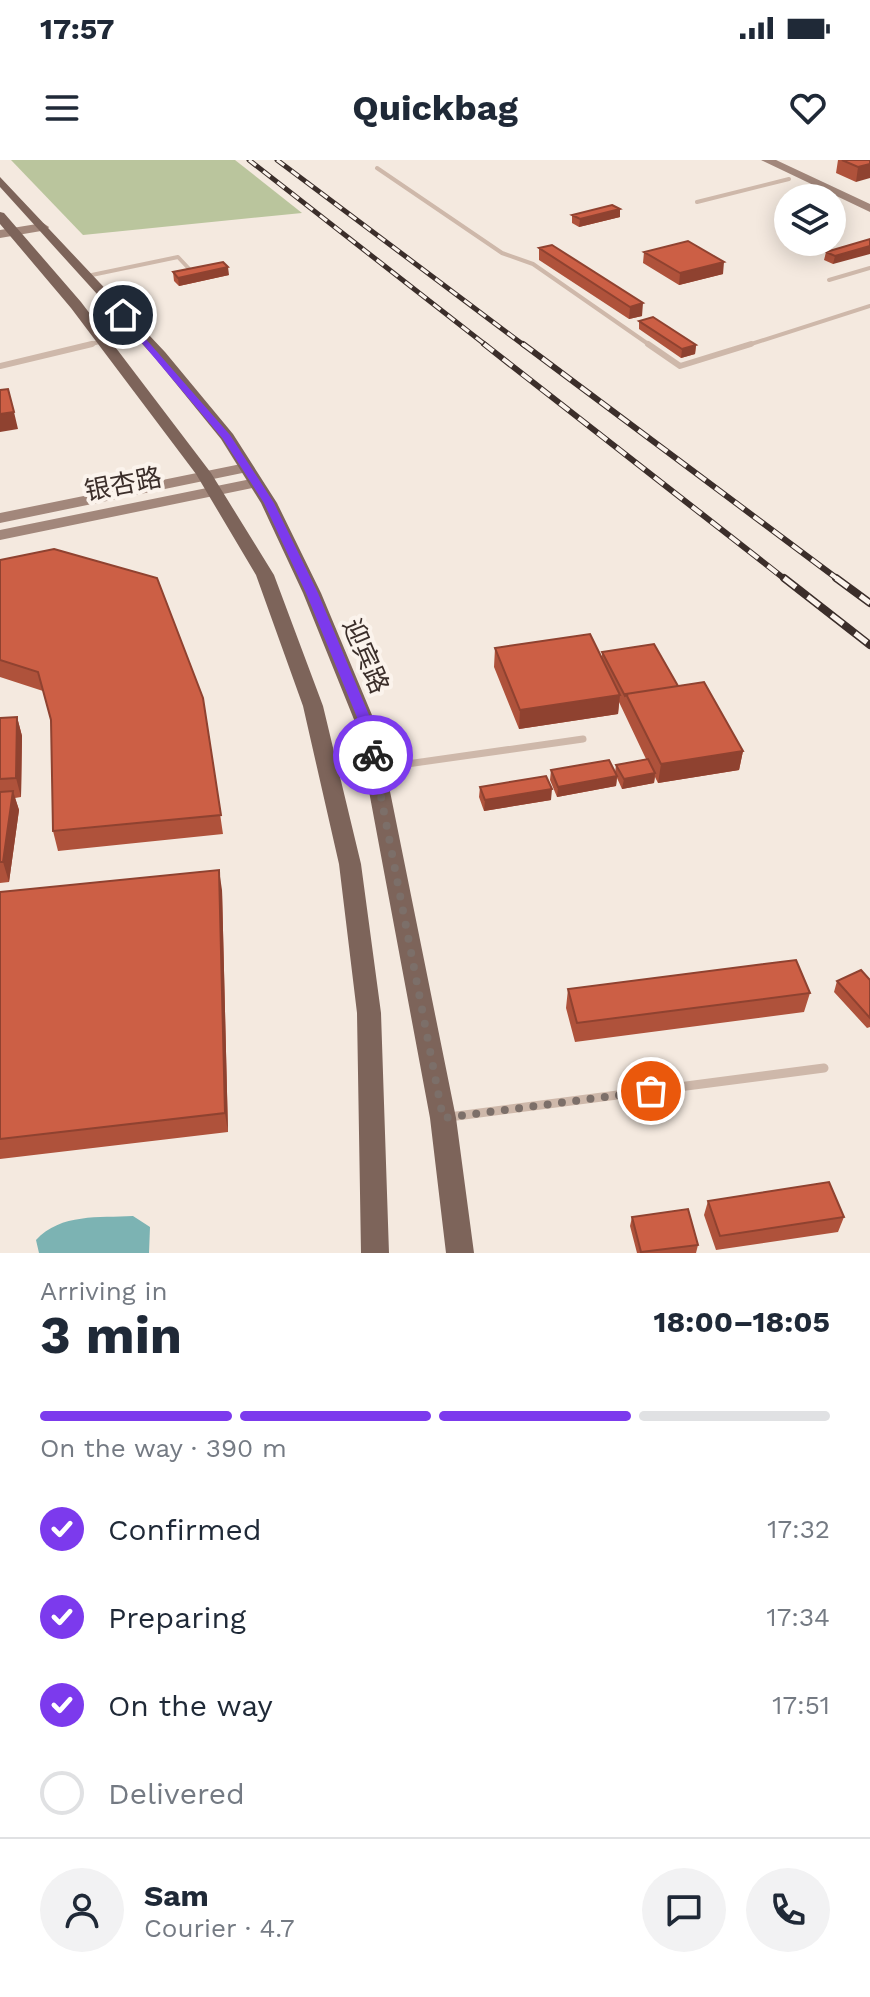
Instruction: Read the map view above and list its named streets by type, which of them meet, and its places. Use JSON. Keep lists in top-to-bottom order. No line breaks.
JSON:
{"streets":{"main road":["迎宾路"],"street":["银杏路"]},"crossings":[["银杏路","迎宾路"]],"page":{"status":"17:57","header":"Quickbag","heading":["3 min","Arriving in","18:00–18:05"],"panel":["Sam","Courier · 4.7"],"bar":"On the way · 390 m","list":[["Confirmed","17:32"],["Preparing","17:34"],["On the way","17:51"],"Delivered"]}}
